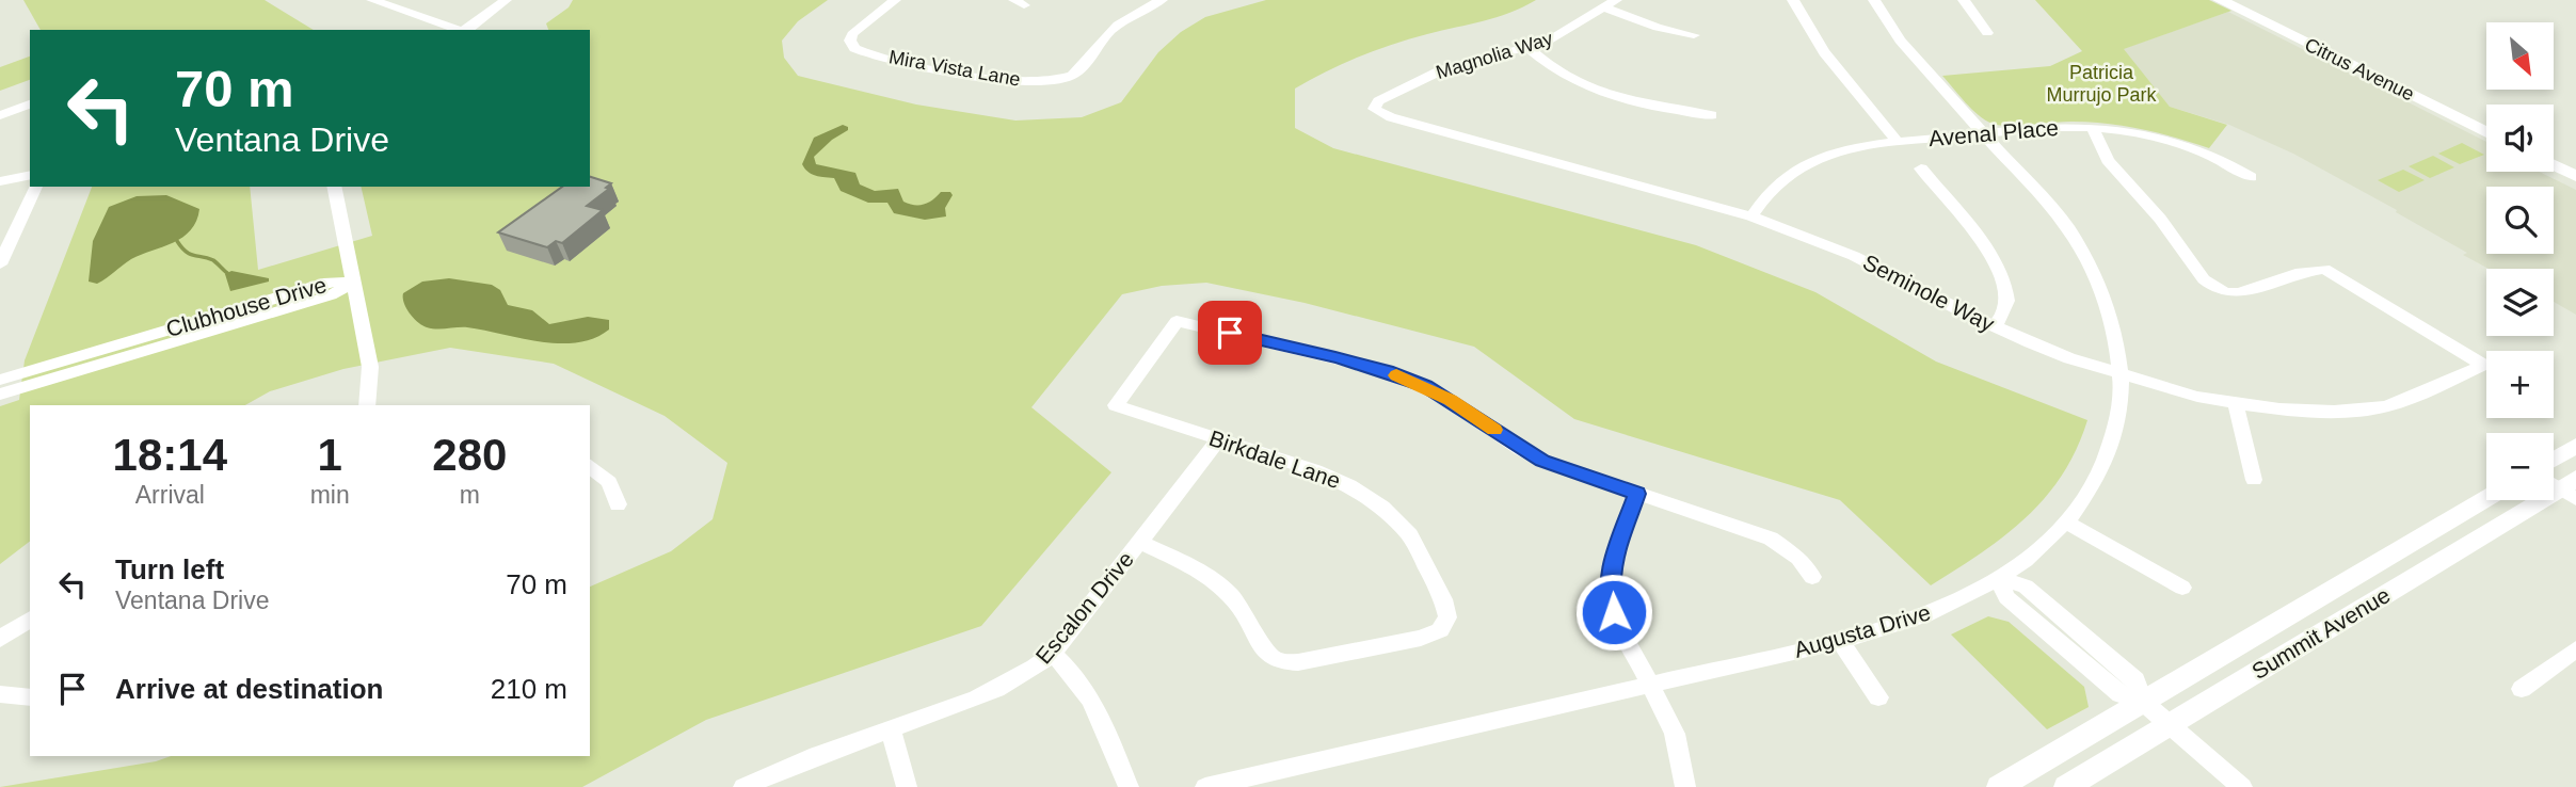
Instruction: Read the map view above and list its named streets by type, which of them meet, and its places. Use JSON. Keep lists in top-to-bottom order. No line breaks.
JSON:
{"streets":{"main road":["Citrus Avenue","Summit Avenue"],"street":["Magnolia Way","Mira Vista Lane","Avenal Place","Seminole Way","Clubhouse Drive","Birkdale Lane","Escalon Drive","Augusta Drive"]},"crossings":[["Magnolia Way","Seminole Way"],["Avenal Place","Seminole Way"],["Avenal Place","Augusta Drive"],["Seminole Way","Augusta Drive"],["Birkdale Lane","Escalon Drive"]],"parks":["Patricia Murrujo Park"],"north":"bottom right","page":{"map_buttons":["+","−"],"turn":["70 m","Ventana Drive"],"eta":["18:14","Arrival","1","min","280","m"],"list":[{"name":"Turn left","note":"Ventana Drive","value":"70 m"},{"name":"Arrive at destination","value":"210 m"}]}}
